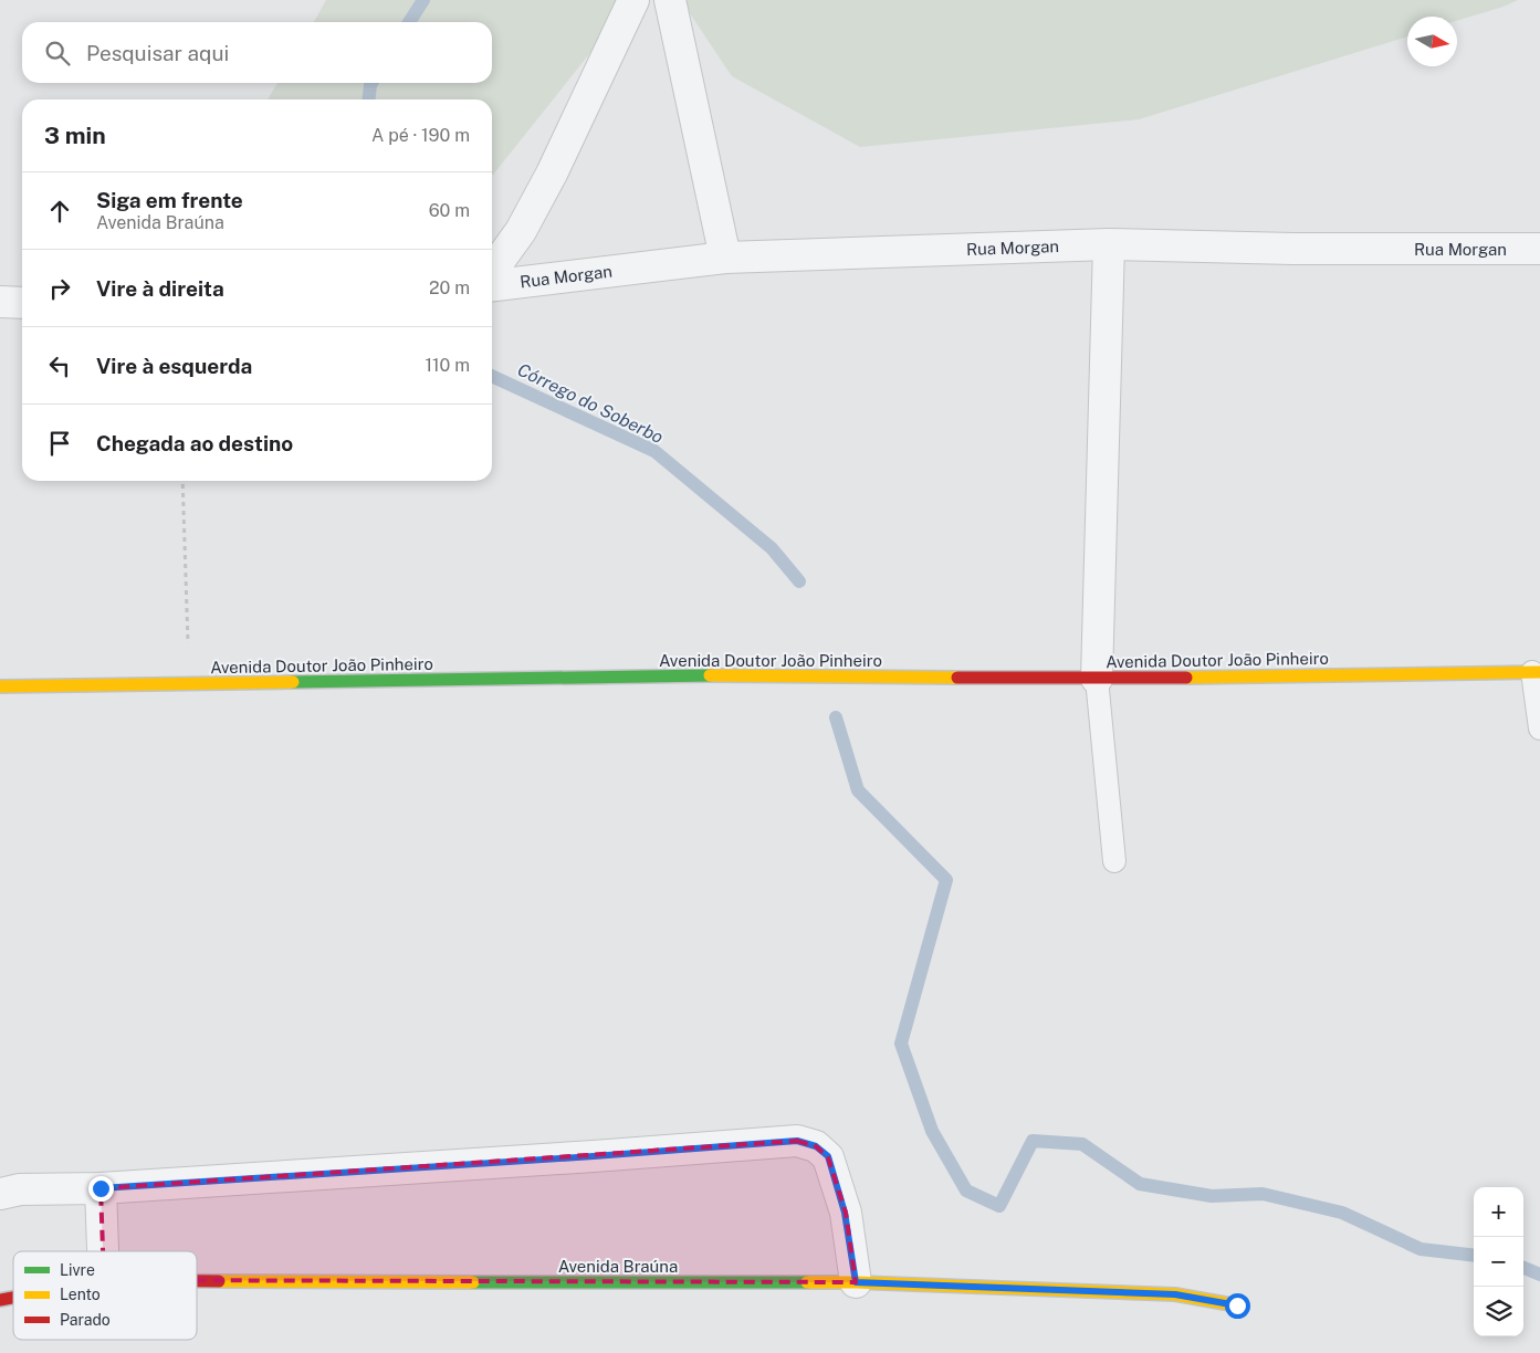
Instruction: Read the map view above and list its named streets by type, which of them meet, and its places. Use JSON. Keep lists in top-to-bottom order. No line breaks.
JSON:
{"streets":{"main road":["Avenida Doutor João Pinheiro","Avenida Braúna"],"street":["Rua Morgan"]},"water":["Córrego do Soberbo"],"legend":["Livre","Lento","Parado"],"north":"right","page":{"search":"Pesquisar aqui","heading":["3 min","A pé · 190 m"],"list":[["Siga em frente","Avenida Braúna","60 m"],["Vire à direita","20 m"],["Vire à esquerda","110 m"],"Chegada ao destino"],"map_buttons":["+","−"]}}
